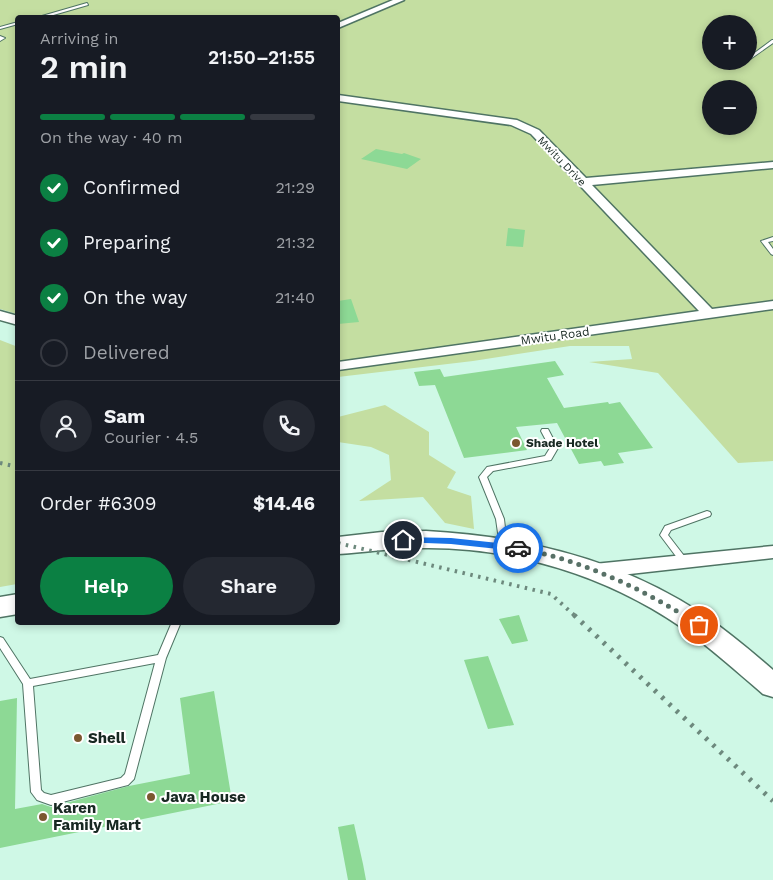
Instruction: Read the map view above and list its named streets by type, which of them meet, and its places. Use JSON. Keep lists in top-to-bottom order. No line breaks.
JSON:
{"streets":{"street":["Mwitu Drive","Mwitu Road"]},"crossings":[["Mwitu Drive","Mwitu Road"]],"places":["Shade Hotel","Shell","Java House","Karen Family Mart"],"page":{"map_buttons":["+","−"],"heading":["2 min","Arriving in","21:50–21:55"],"panel":["Sam","Courier · 4.5","Order #6309","$14.46"],"bar":"On the way · 40 m","list":[["Confirmed","21:29"],["Preparing","21:32"],["On the way","21:40"],"Delivered"],"buttons":["Help","Share"]}}
